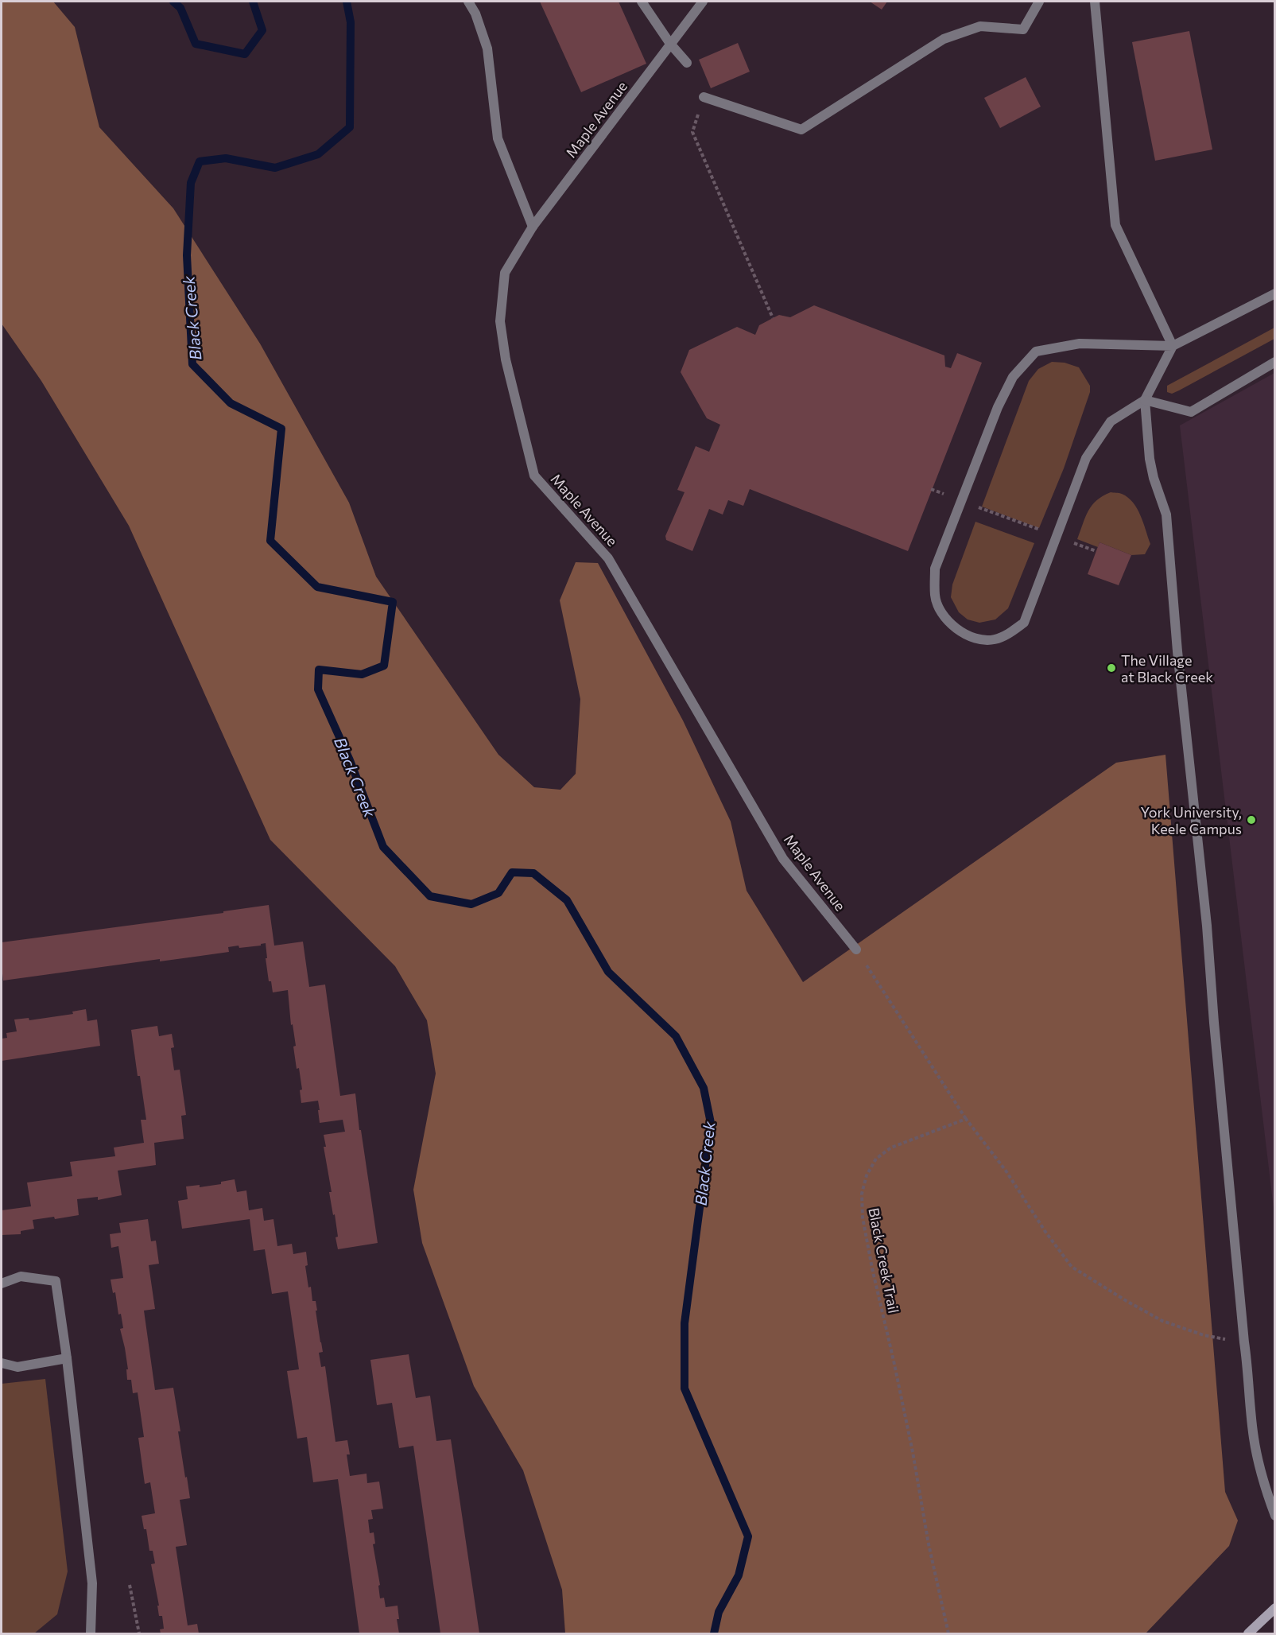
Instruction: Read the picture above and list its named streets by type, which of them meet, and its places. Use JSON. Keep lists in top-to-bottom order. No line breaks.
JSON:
{"streets":{"lane":["Maple Avenue"],"path":["Black Creek Trail"]},"water":["Black Creek"],"places":["The Village at Black Creek","York University, Keele Campus"]}
